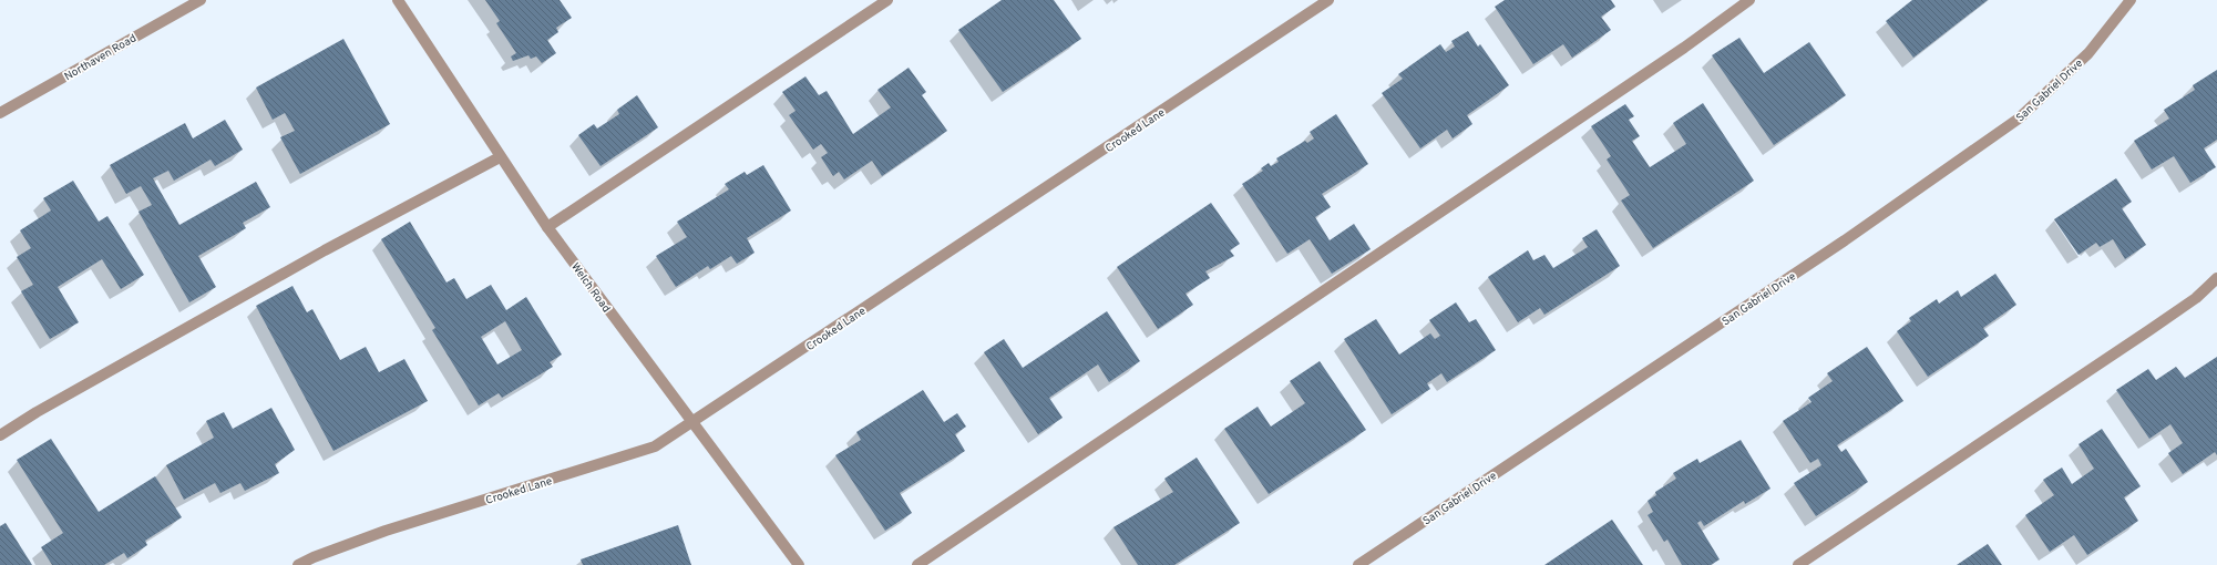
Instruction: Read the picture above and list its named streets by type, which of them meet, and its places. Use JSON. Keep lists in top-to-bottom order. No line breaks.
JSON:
{"streets":{"street":["Northaven Road","San Gabriel Drive","Crooked Lane","Welch Road"]},"crossings":[["Crooked Lane","Welch Road"]]}
